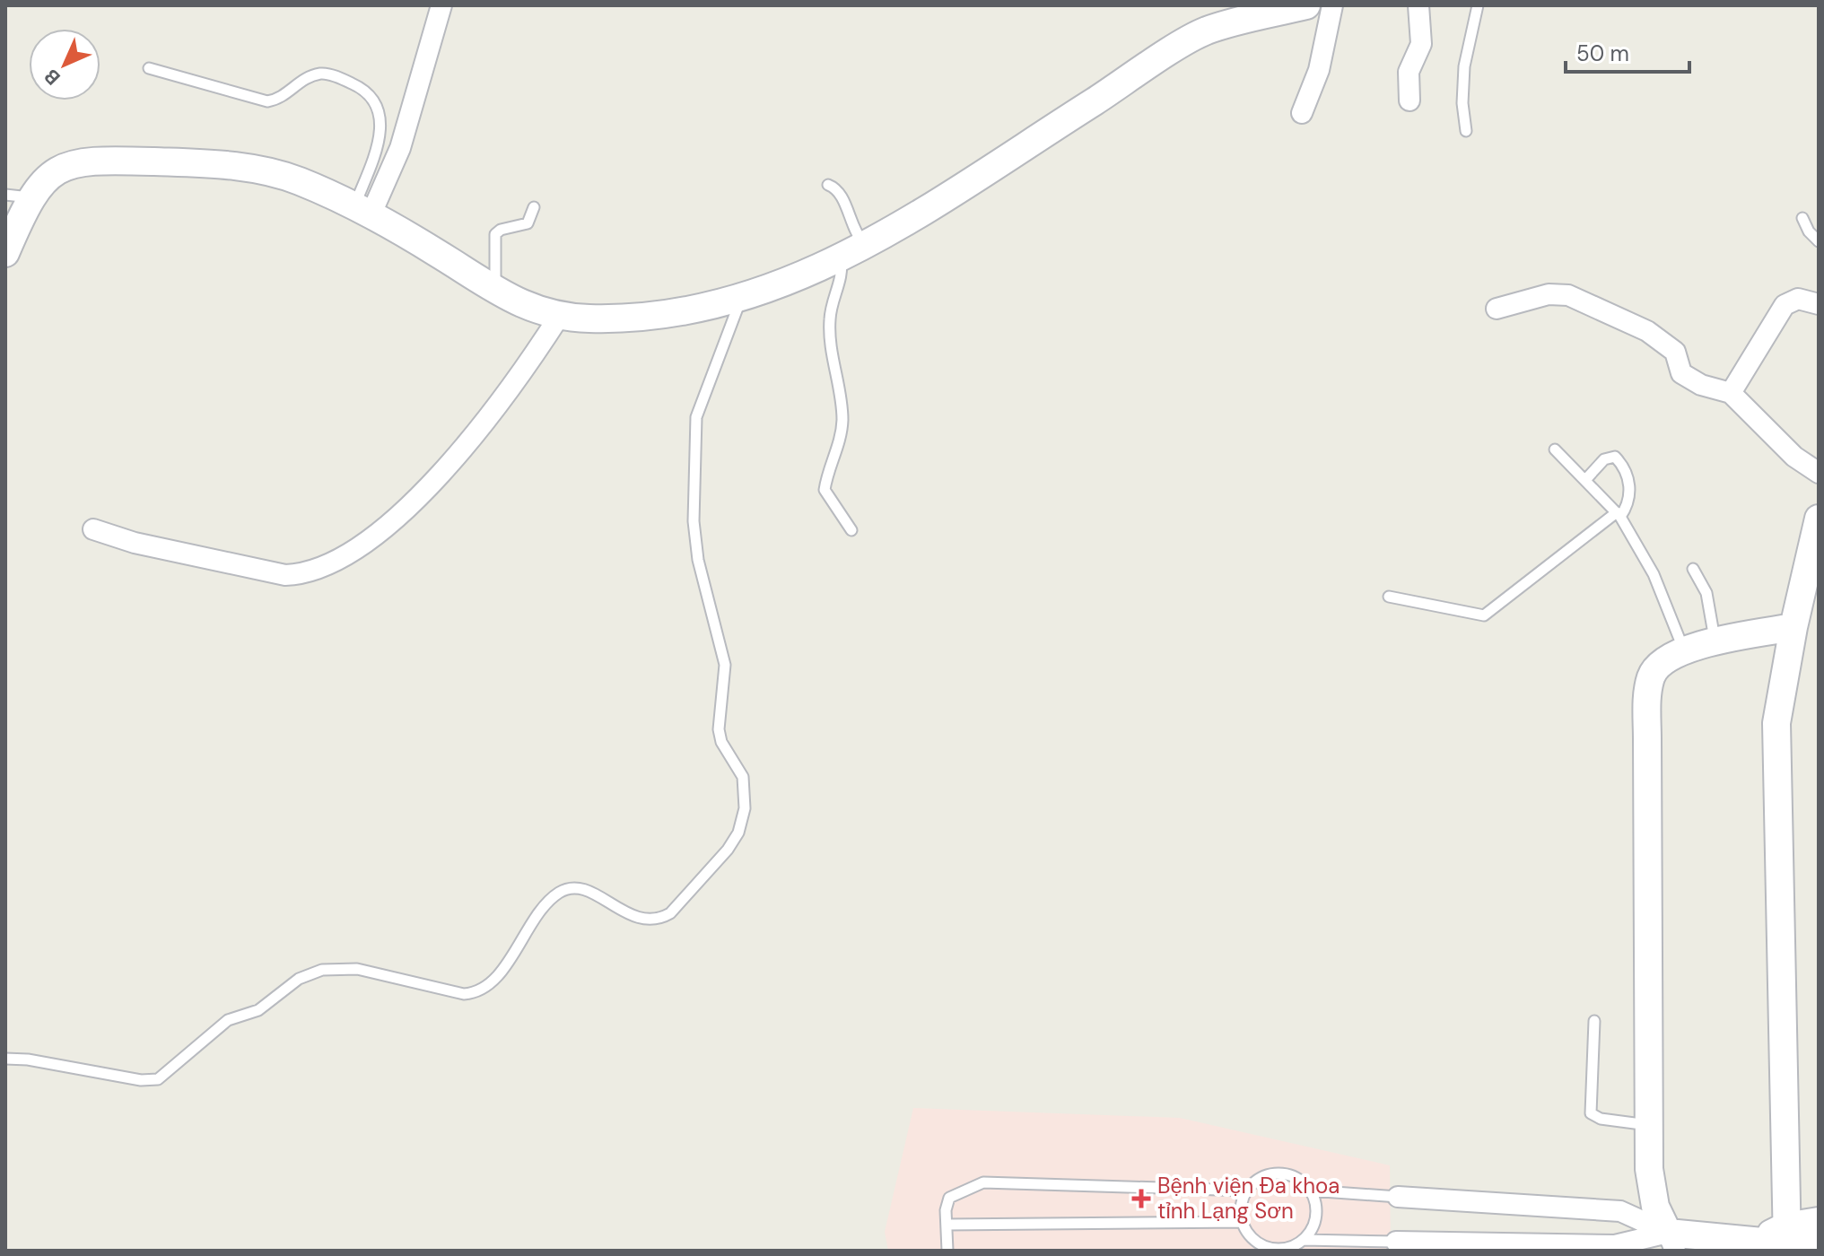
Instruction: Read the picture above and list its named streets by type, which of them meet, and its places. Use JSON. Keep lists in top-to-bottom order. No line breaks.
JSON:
{"places":{"health":["Bệnh viện Đa khoa tỉnh Lạng Sơn"]},"scale_bar":"50 m","north":"bottom left"}
